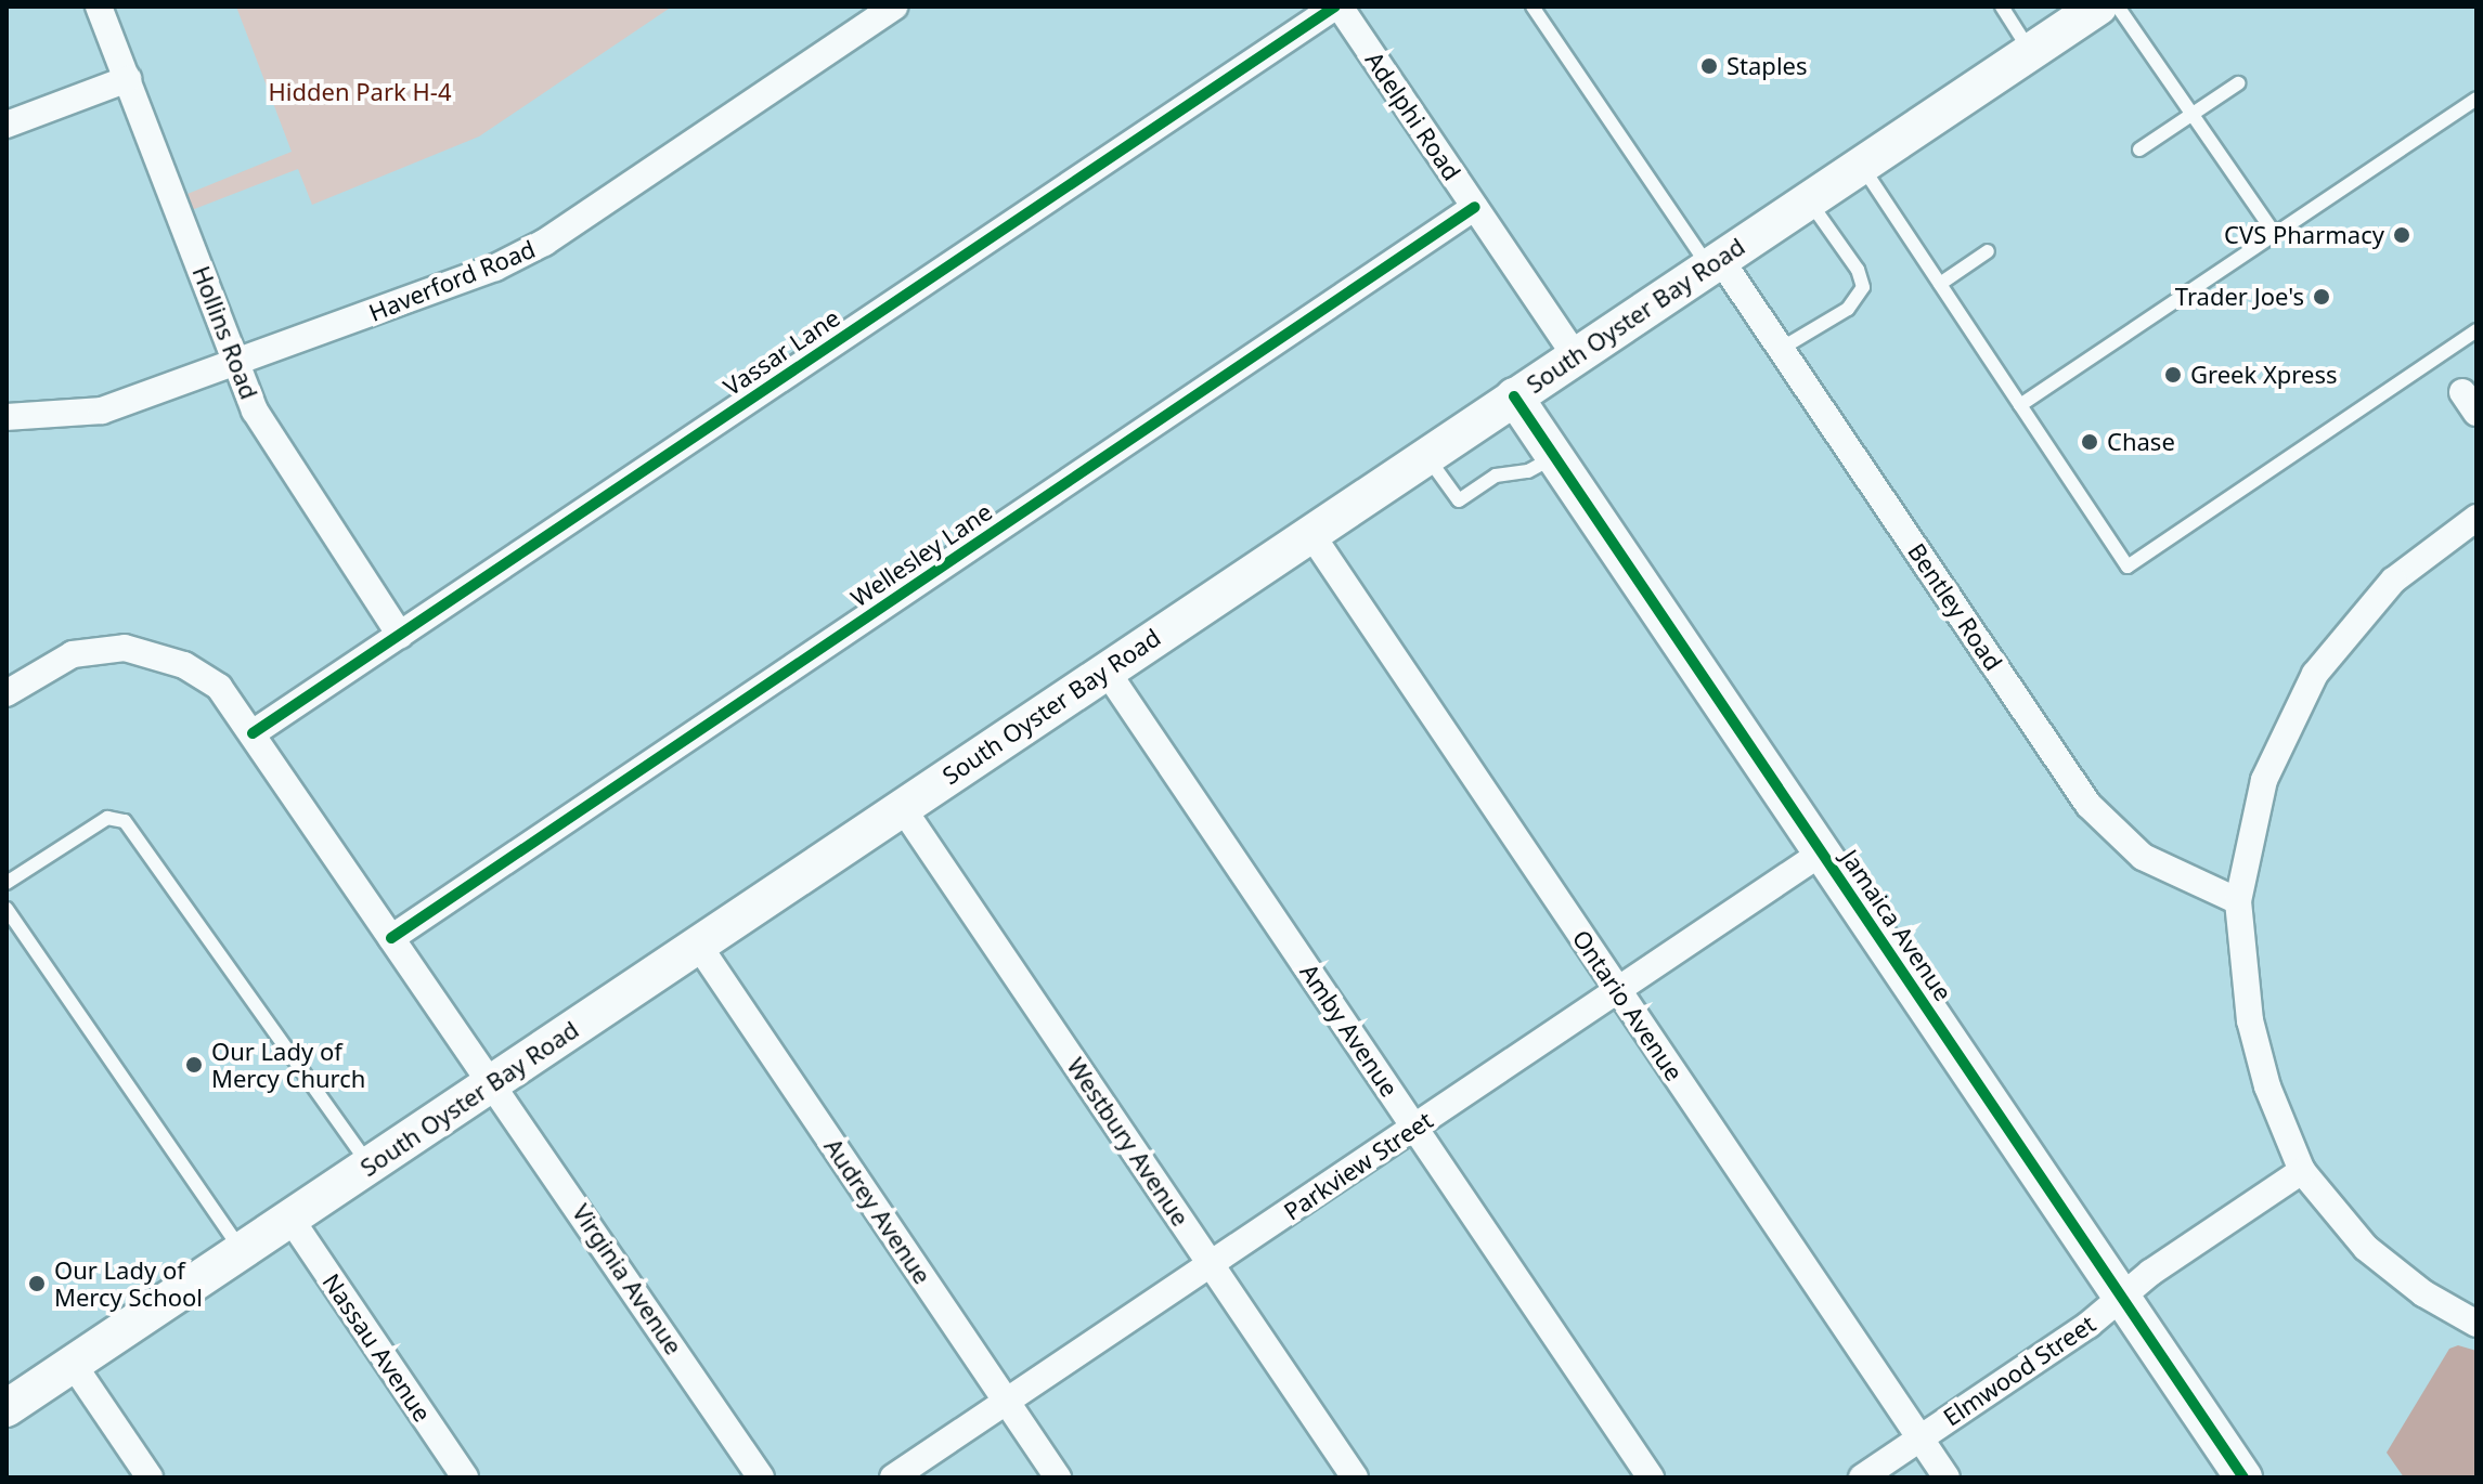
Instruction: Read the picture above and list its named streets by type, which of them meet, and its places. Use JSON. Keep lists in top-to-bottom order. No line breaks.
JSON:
{"streets":{"main road":["South Oyster Bay Road","Jamaica Avenue"],"street":["Adelphi Road","Haverford Road","Hollins Road","Vassar Lane","Wellesley Lane","Bentley Road","Ontario Avenue","Amby Avenue","Westbury Avenue","Parkview Street","Audrey Avenue","Virginia Avenue","Nassau Avenue","Elmwood Street"]},"crossings":[["Adelphi Road","South Oyster Bay Road"],["Adelphi Road","Vassar Lane"],["Adelphi Road","Wellesley Lane"],["Haverford Road","Hollins Road"],["South Oyster Bay Road","Bentley Road"],["South Oyster Bay Road","Jamaica Avenue"],["South Oyster Bay Road","Ontario Avenue"],["South Oyster Bay Road","Amby Avenue"],["South Oyster Bay Road","Westbury Avenue"],["South Oyster Bay Road","Audrey Avenue"],["South Oyster Bay Road","Virginia Avenue"],["South Oyster Bay Road","Nassau Avenue"],["Hollins Road","Vassar Lane"],["Vassar Lane","Virginia Avenue"],["Wellesley Lane","Virginia Avenue"],["Jamaica Avenue","Parkview Street"],["Jamaica Avenue","Elmwood Street"],["Ontario Avenue","Parkview Street"],["Ontario Avenue","Elmwood Street"],["Amby Avenue","Parkview Street"],["Westbury Avenue","Parkview Street"],["Parkview Street","Audrey Avenue"]],"parks":["Hidden Park H-4"],"places":["Staples","CVS Pharmacy","Trader Joe's","Greek Xpress","Chase","Our Lady of Mercy Church","Our Lady of Mercy School"]}
